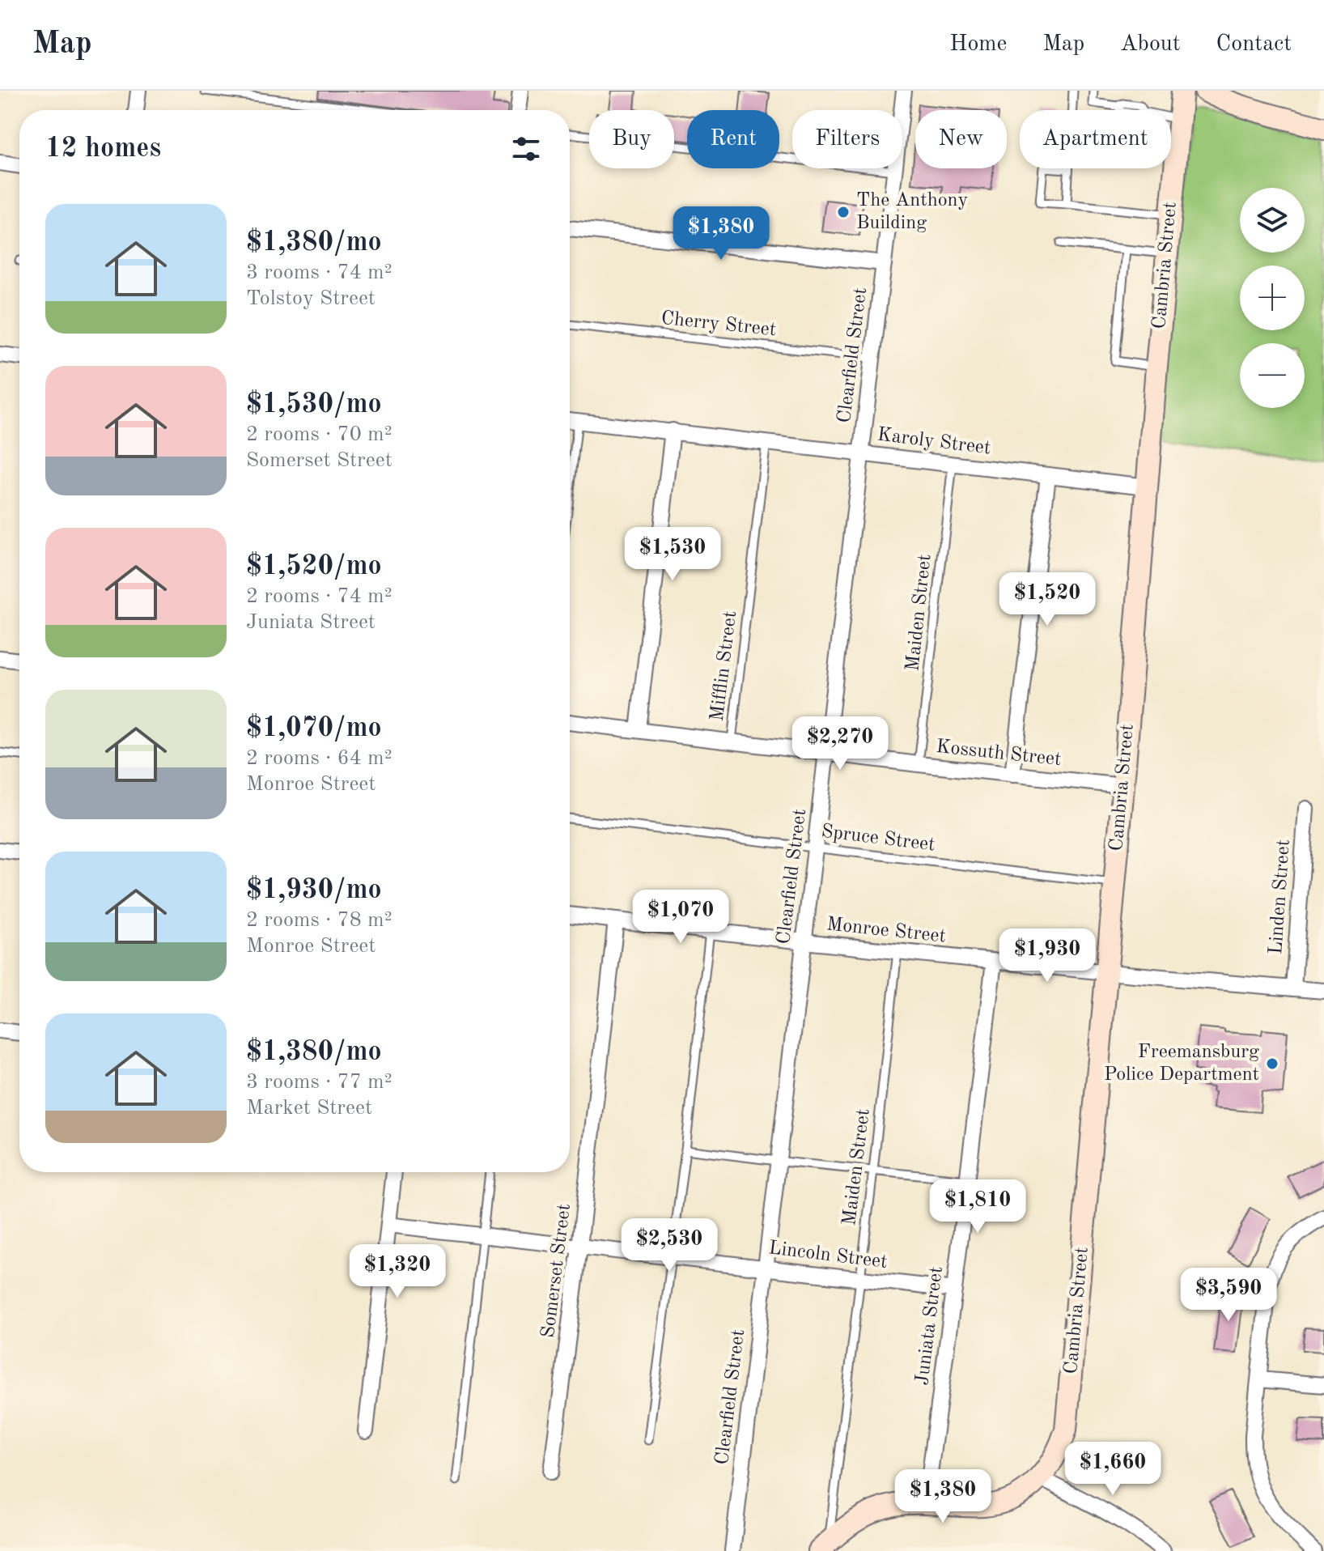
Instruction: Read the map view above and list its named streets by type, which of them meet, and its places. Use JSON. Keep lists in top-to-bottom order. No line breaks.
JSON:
{"streets":{"street":["Cambria Street","Clearfield Street","Karoly Street","Kossuth Street","Linden Street","Monroe Street","Lincoln Street","Somerset Street","Juniata Street"],"lane":["Cherry Street","Maiden Street","Mifflin Street","Spruce Street"]},"crossings":[["Cambria Street","Karoly Street"],["Cambria Street","Kossuth Street"],["Cambria Street","Spruce Street"],["Cambria Street","Monroe Street"],["Cherry Street","Clearfield Street"],["Clearfield Street","Karoly Street"],["Clearfield Street","Kossuth Street"],["Clearfield Street","Spruce Street"],["Clearfield Street","Monroe Street"],["Clearfield Street","Lincoln Street"],["Karoly Street","Maiden Street"],["Karoly Street","Mifflin Street"],["Maiden Street","Kossuth Street"],["Maiden Street","Monroe Street"],["Maiden Street","Lincoln Street"],["Mifflin Street","Kossuth Street"],["Linden Street","Monroe Street"],["Monroe Street","Somerset Street"],["Monroe Street","Juniata Street"],["Lincoln Street","Somerset Street"],["Lincoln Street","Juniata Street"]],"places":["The Anthony Building","Freemansburg Police Department"],"page":{"header":"Map","nav":["Home","Map","About","Contact"],"chip":["Buy","Rent","Filters","New","Apartment"],"heading":"12 homes","map_buttons":["+","−"],"list":[{"name":"$1,380/mo","note":"3 rooms · 74 m² · Tolstoy Street"},{"name":"$1,530/mo","note":"2 rooms · 70 m² · Somerset Street"},{"name":"$1,520/mo","note":"2 rooms · 74 m² · Juniata Street"},{"name":"$1,070/mo","note":"2 rooms · 64 m² · Monroe Street"},{"name":"$1,930/mo","note":"2 rooms · 78 m² · Monroe Street"},{"name":"$1,380/mo","note":"3 rooms · 77 m² · Market Street"}],"price":["$1,380","$1,530","$1,520","$2,270","$1,070","$1,930","$1,810","$2,530","$1,320","$3,590","$1,660","$1,380"]}}
